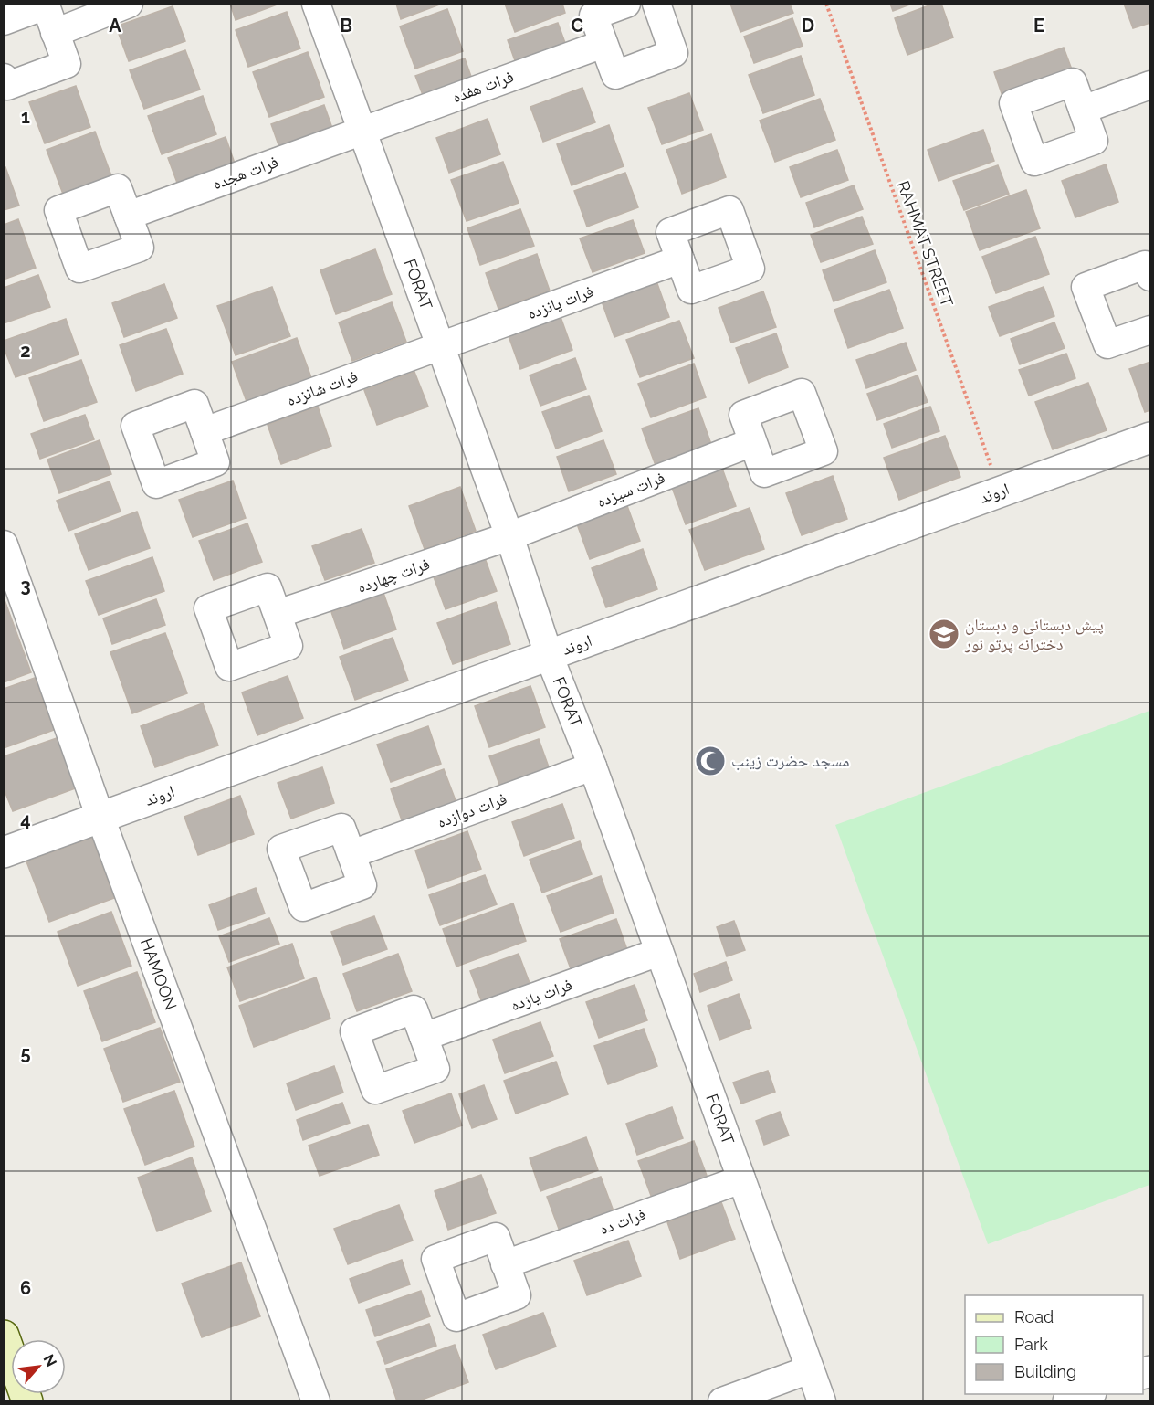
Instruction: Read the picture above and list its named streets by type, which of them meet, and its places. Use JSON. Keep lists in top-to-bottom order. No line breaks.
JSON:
{"streets":{"street":["فرات هفده","فرات هجده","FORAT","فرات پانزده","فرات شانزده","فرات سیزده","اروند","فرات چهارده","فرات دوازده","HAMOON","فرات یازده","فرات ده"],"path":["RAHMAT STREET"]},"crossings":[["فرات هفده","فرات هجده"],["فرات هفده","FORAT"],["فرات هجده","FORAT"],["RAHMAT STREET","اروند"],["FORAT","فرات پانزده"],["FORAT","فرات شانزده"],["FORAT","فرات سیزده"],["FORAT","اروند"],["FORAT","فرات چهارده"],["FORAT","فرات دوازده"],["FORAT","فرات یازده"],["FORAT","فرات ده"],["فرات پانزده","فرات شانزده"],["فرات سیزده","فرات چهارده"],["اروند","HAMOON"]],"places":{"school or university":["پیش دبستانی و دبستان دخترانه پرتو نور"],"mosque":["مسجد حضرت زینب"]},"legend":["Road","Park","Building"],"north":"top right","grid":{"columns":["A","B","C","D","E"],"rows":["1","2","3","4","5","6"]}}
